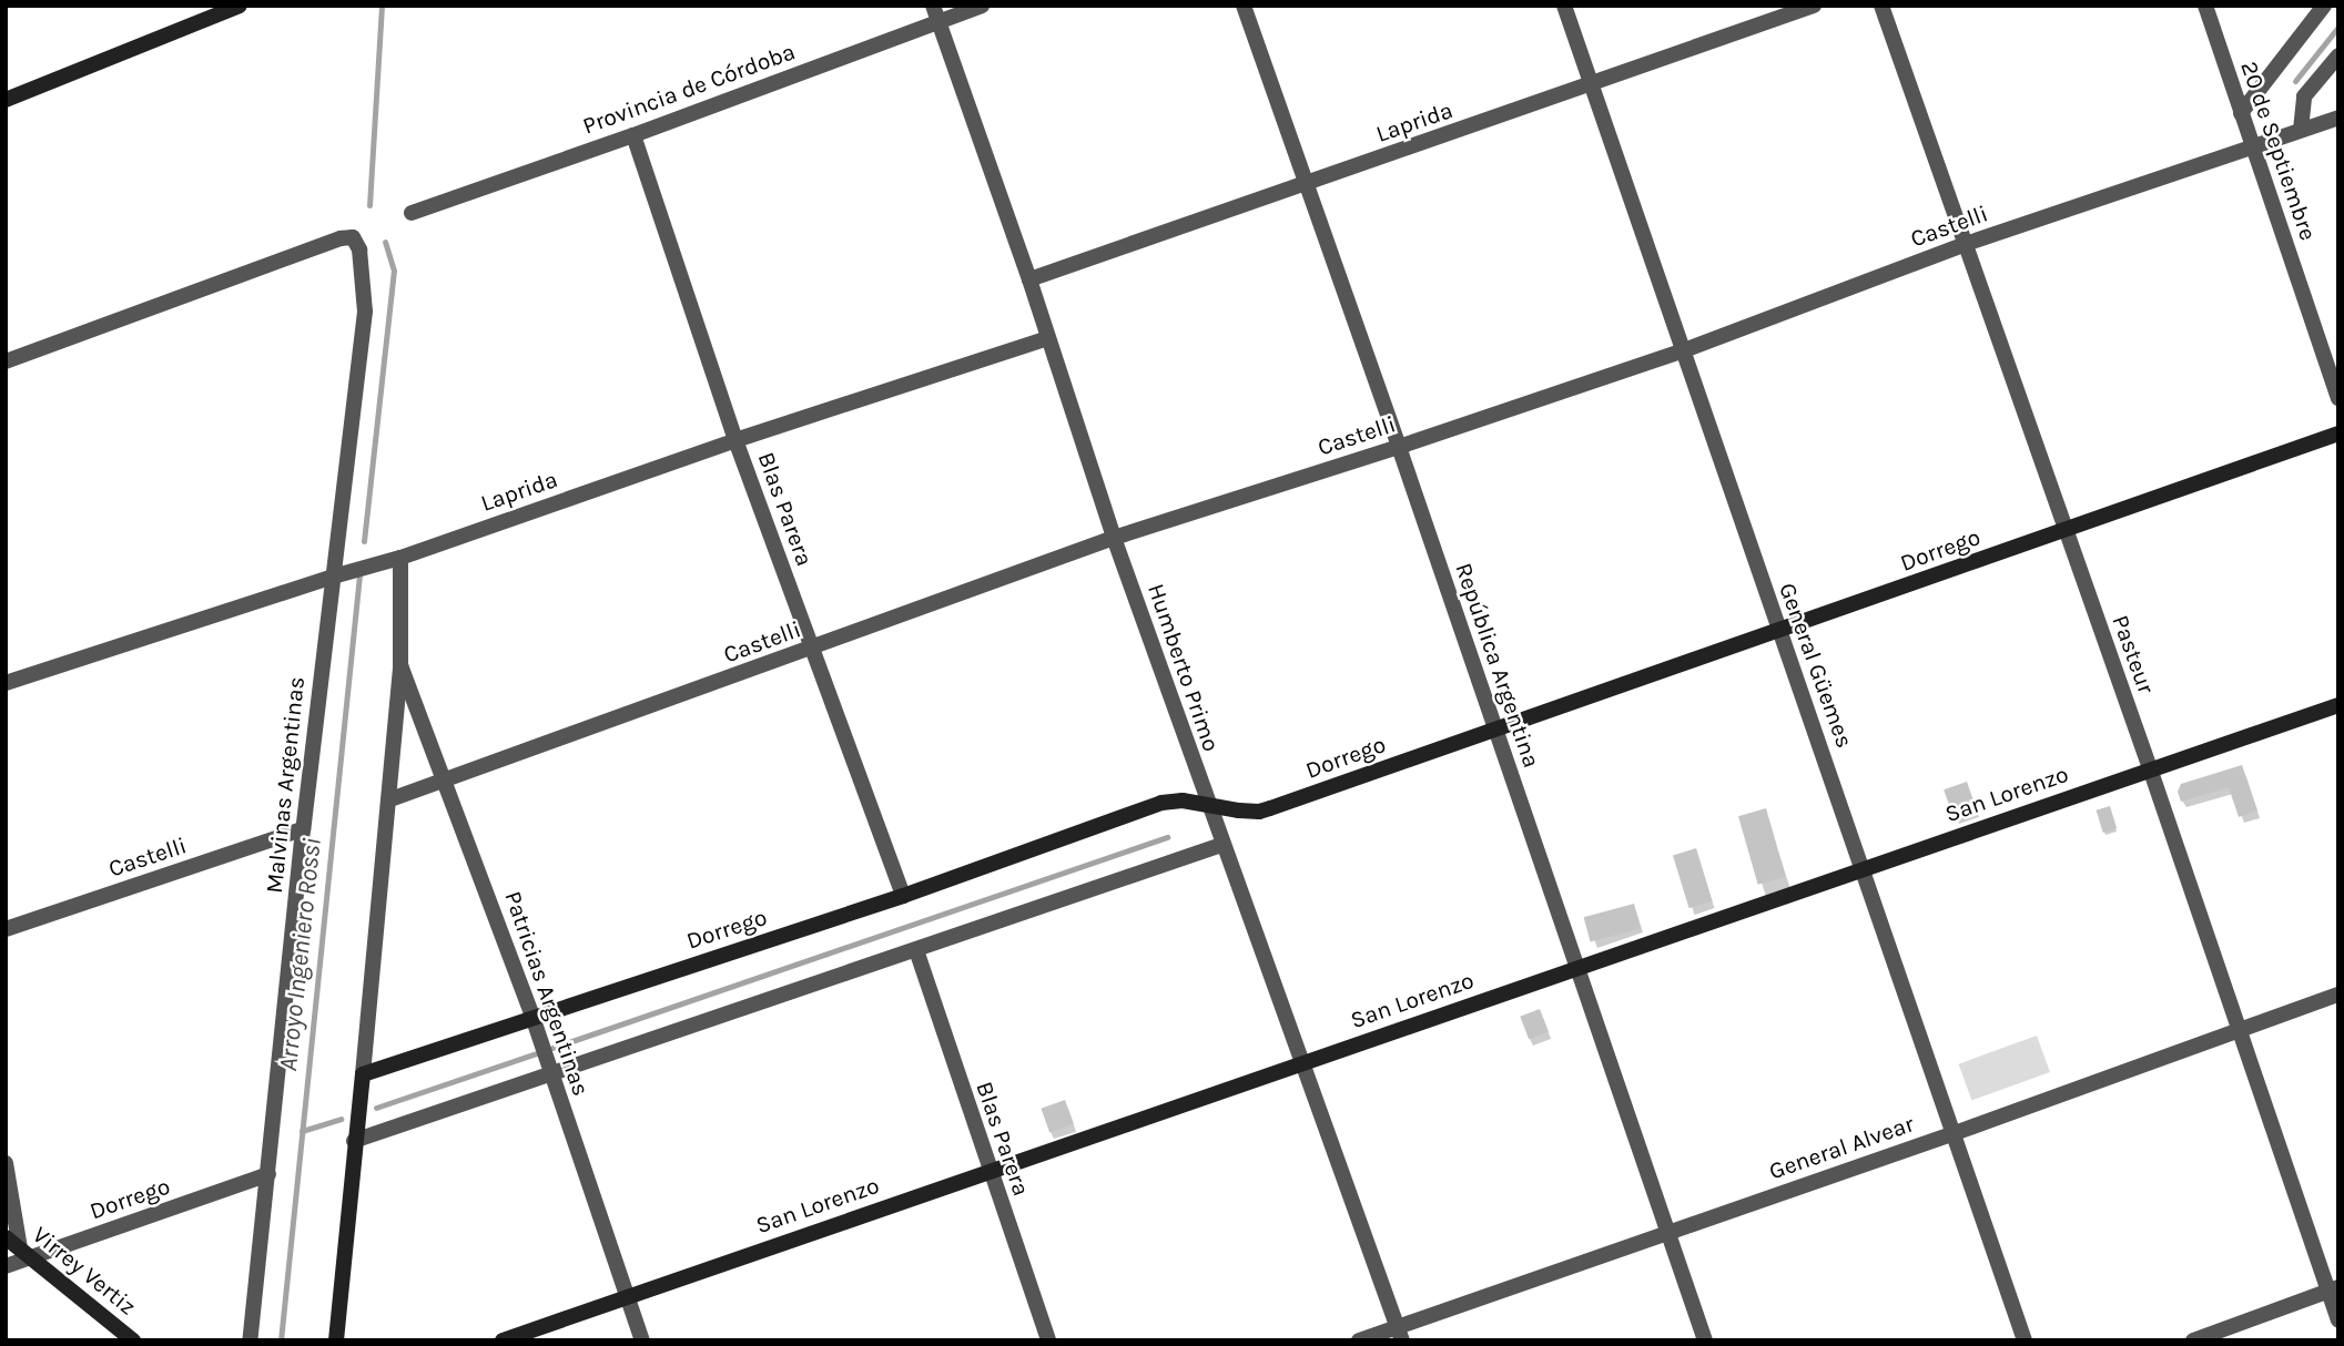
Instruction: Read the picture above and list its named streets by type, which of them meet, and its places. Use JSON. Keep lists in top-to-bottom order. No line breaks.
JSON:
{"streets":{"street":["Provincia de Córdoba","Laprida","20 de Septiembre","Castelli","Blas Parera","Dorrego","Pasteur","República Argentina","General Güemes","Humberto Primo","Malvinas Argentinas","San Lorenzo","Patricias Argentinas","General Alvear","Virrey Vertiz"]},"crossings":[["Provincia de Córdoba","Blas Parera"],["Provincia de Córdoba","Humberto Primo"],["Laprida","Blas Parera"],["Laprida","República Argentina"],["Laprida","General Güemes"],["Laprida","Humberto Primo"],["Laprida","Malvinas Argentinas"],["20 de Septiembre","Castelli"],["Castelli","Blas Parera"],["Castelli","Pasteur"],["Castelli","República Argentina"],["Castelli","General Güemes"],["Castelli","Humberto Primo"],["Castelli","Malvinas Argentinas"],["Castelli","Patricias Argentinas"],["Blas Parera","Dorrego"],["Blas Parera","San Lorenzo"],["Dorrego","Pasteur"],["Dorrego","República Argentina"],["Dorrego","General Güemes"],["Dorrego","Humberto Primo"],["Dorrego","Malvinas Argentinas"],["Dorrego","Patricias Argentinas"],["Dorrego","Virrey Vertiz"],["Pasteur","San Lorenzo"],["Pasteur","General Alvear"],["República Argentina","San Lorenzo"],["República Argentina","General Alvear"],["General Güemes","San Lorenzo"],["General Güemes","General Alvear"],["Humberto Primo","San Lorenzo"],["Humberto Primo","General Alvear"],["San Lorenzo","Patricias Argentinas"]],"water":["Arroyo Ingeniero Rossi"]}
